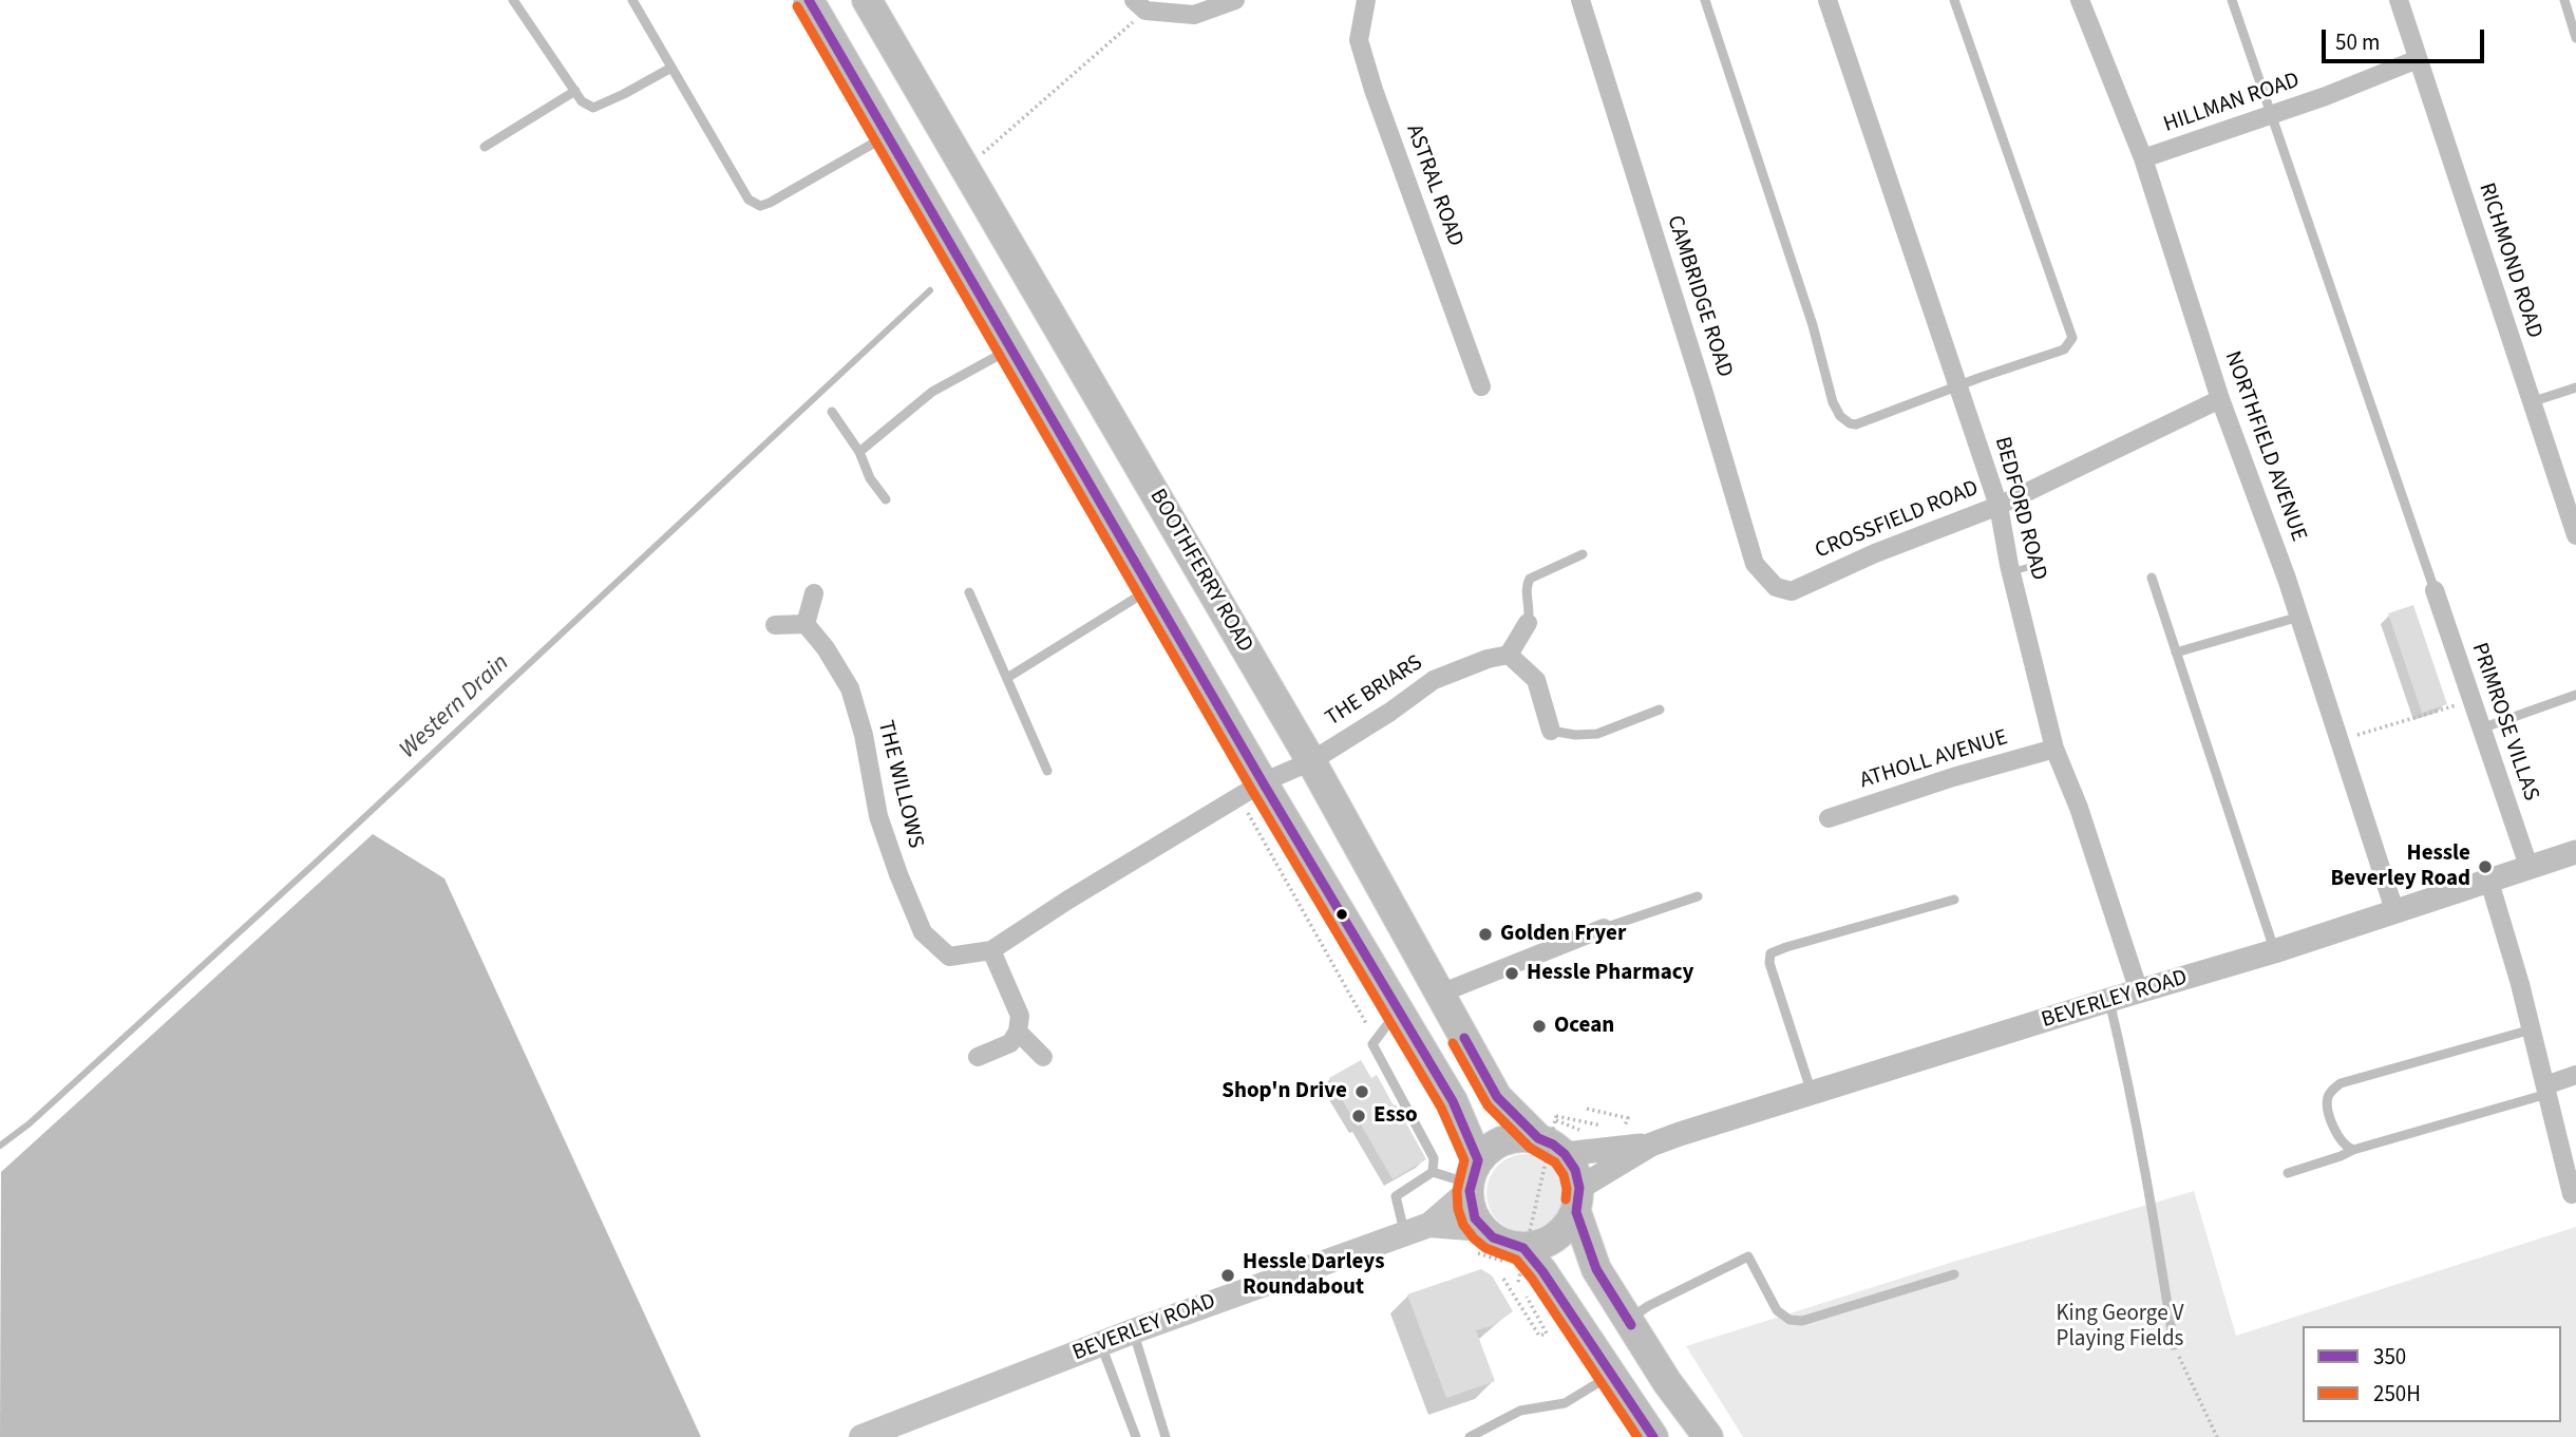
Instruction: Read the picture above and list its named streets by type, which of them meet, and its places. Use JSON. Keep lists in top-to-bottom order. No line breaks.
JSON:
{"streets":{"main road":["BOOTHFERRY ROAD","BEVERLEY ROAD"],"street":["HILLMAN ROAD","ASTRAL ROAD","RICHMOND ROAD","CAMBRIDGE ROAD","NORTHFIELD AVENUE","BEDFORD ROAD","CROSSFIELD ROAD","THE BRIARS","PRIMROSE VILLAS","ATHOLL AVENUE","THE WILLOWS"]},"crossings":[["HILLMAN ROAD","RICHMOND ROAD"],["HILLMAN ROAD","NORTHFIELD AVENUE"],["CAMBRIDGE ROAD","CROSSFIELD ROAD"],["NORTHFIELD AVENUE","CROSSFIELD ROAD"],["NORTHFIELD AVENUE","BEVERLEY ROAD"],["BEDFORD ROAD","CROSSFIELD ROAD"],["BEDFORD ROAD","ATHOLL AVENUE"],["BEDFORD ROAD","BEVERLEY ROAD"],["BOOTHFERRY ROAD","THE BRIARS"],["BOOTHFERRY ROAD","BEVERLEY ROAD"],["THE BRIARS","THE WILLOWS"],["PRIMROSE VILLAS","BEVERLEY ROAD"]],"water":["Western Drain"],"parks":["King George V Playing Fields"],"places":["Hessle Beverley Road","Golden Fryer","Hessle Pharmacy","Ocean","Shop'n Drive","Esso","Hessle Darleys Roundabout"],"lines":["transit line 350","transit line 250H"],"legend":["350","250H"],"scale_bar":"50 m"}
